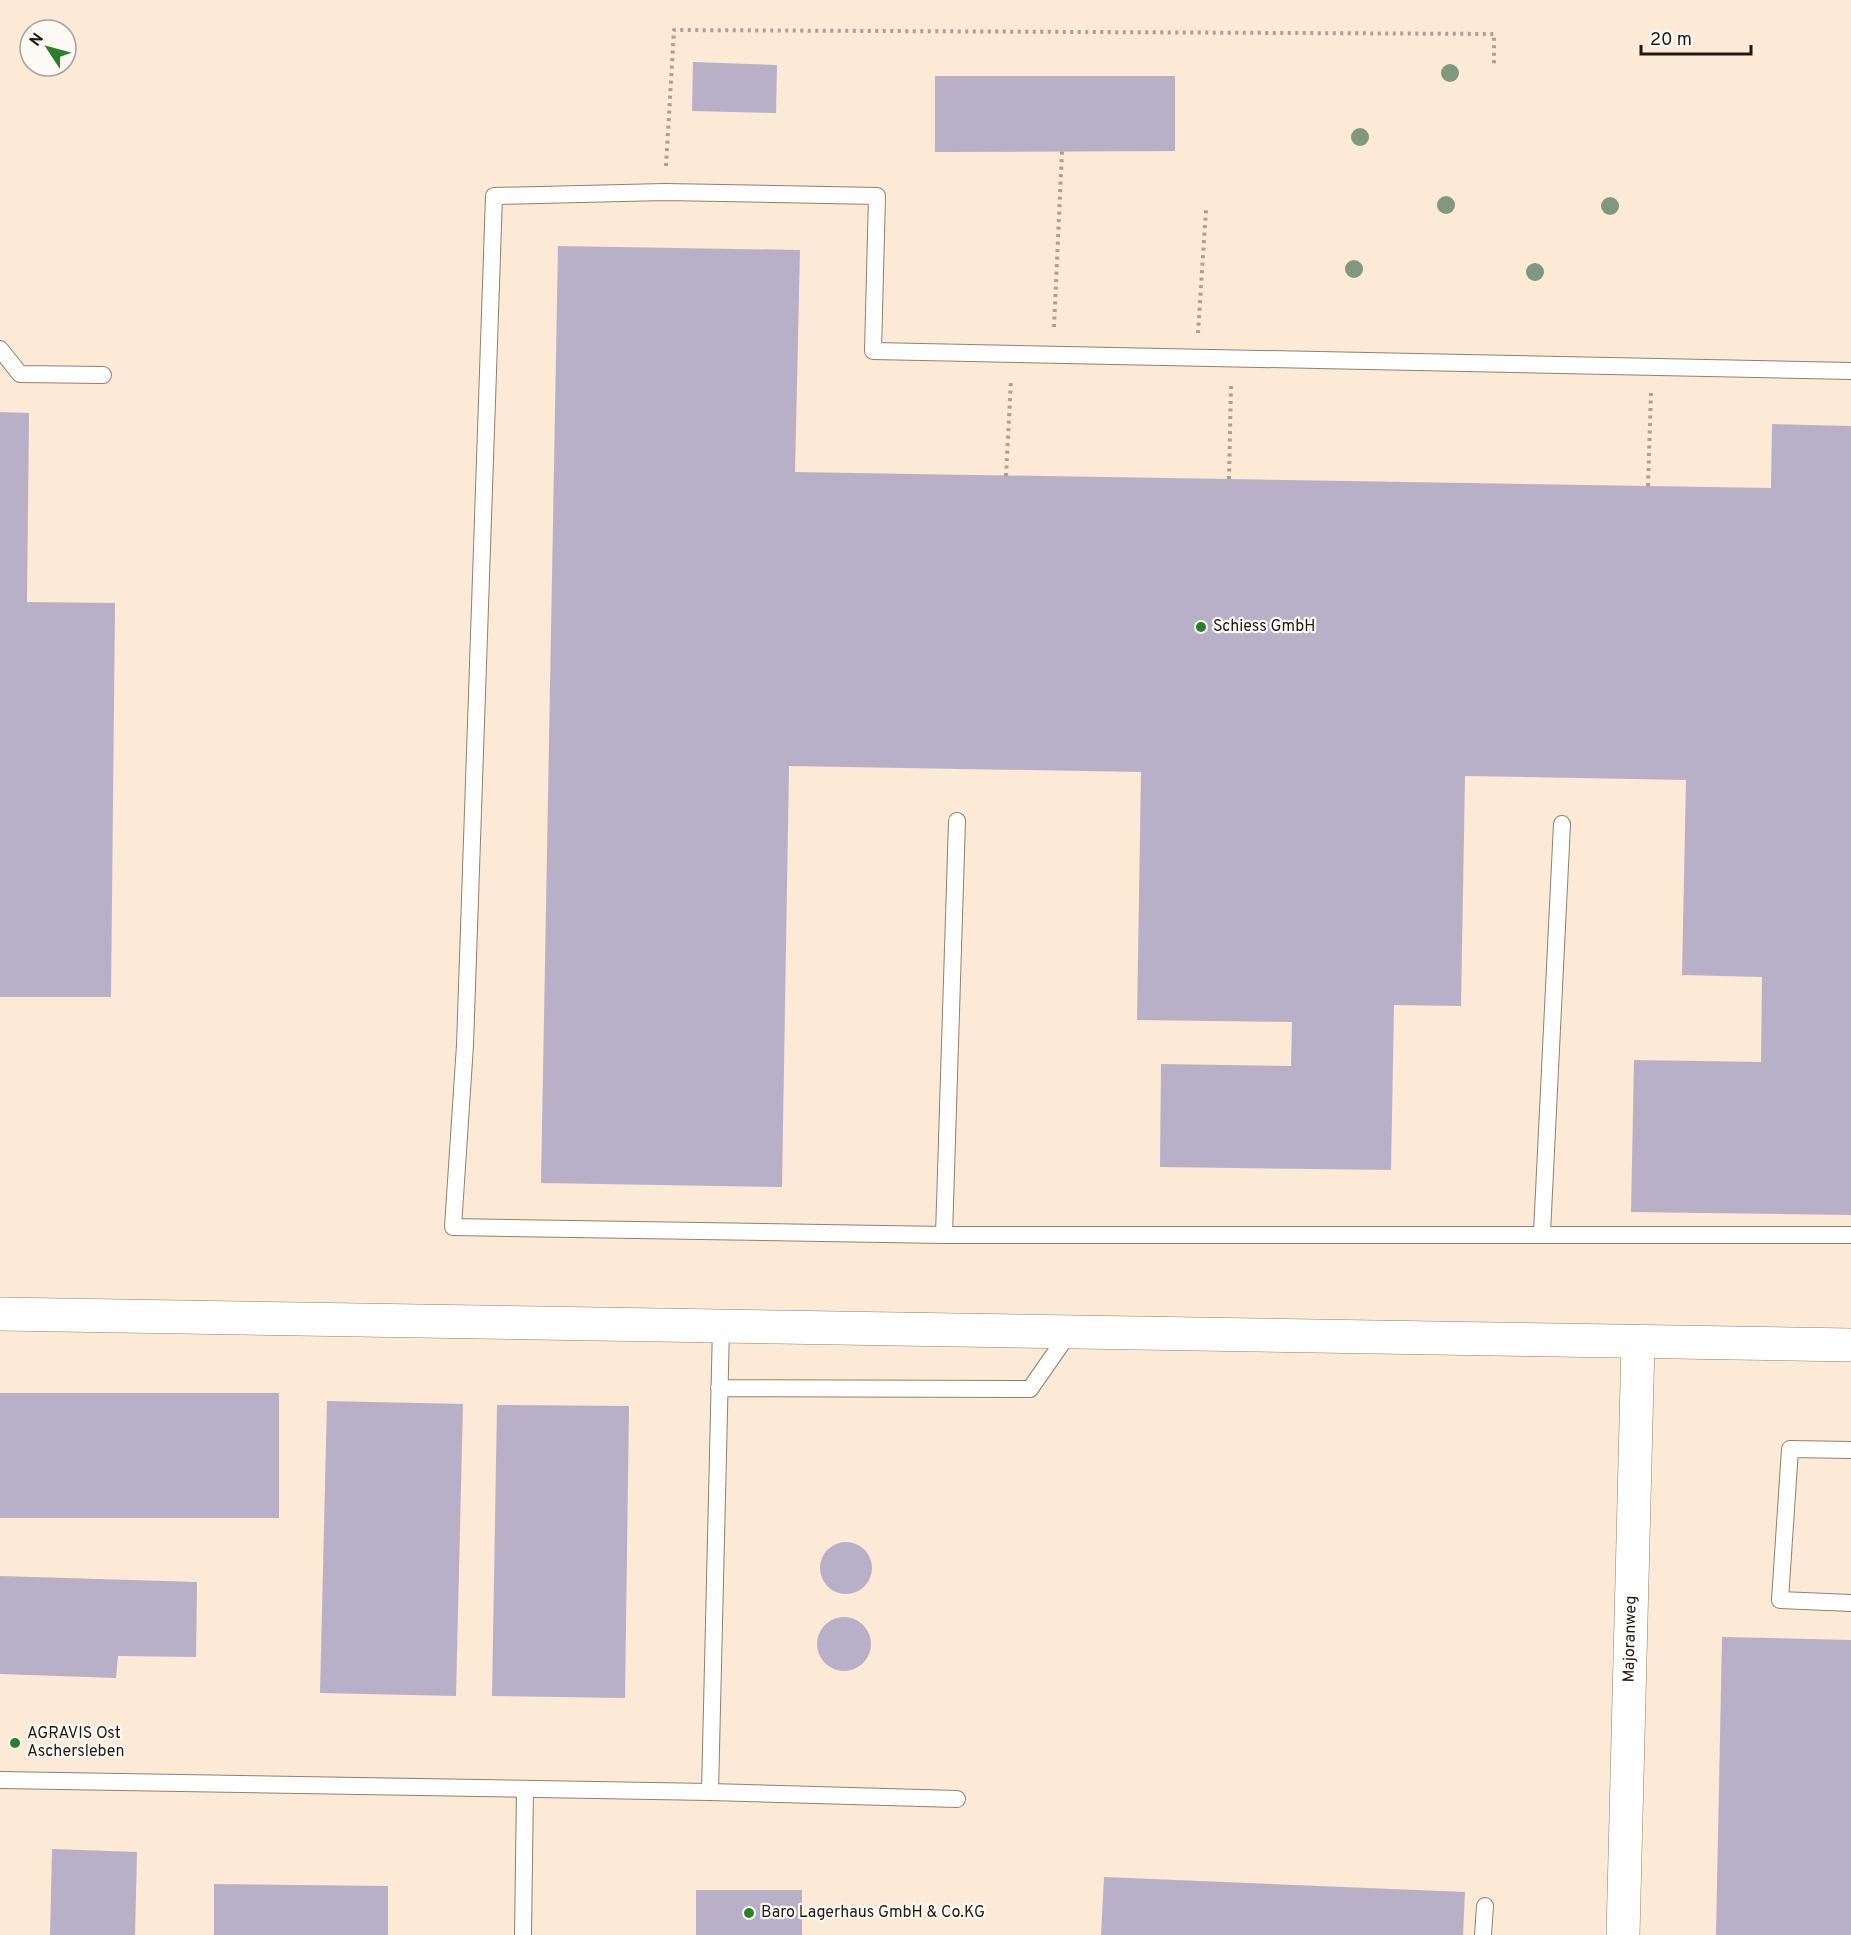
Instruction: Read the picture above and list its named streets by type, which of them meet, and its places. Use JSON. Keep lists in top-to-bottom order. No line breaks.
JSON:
{"streets":{"street":["Majoranweg"]},"places":["Schiess GmbH","AGRAVIS Ost Aschersleben","Baro Lagerhaus GmbH & Co.KG"],"scale_bar":"20 m","north":"top left"}
